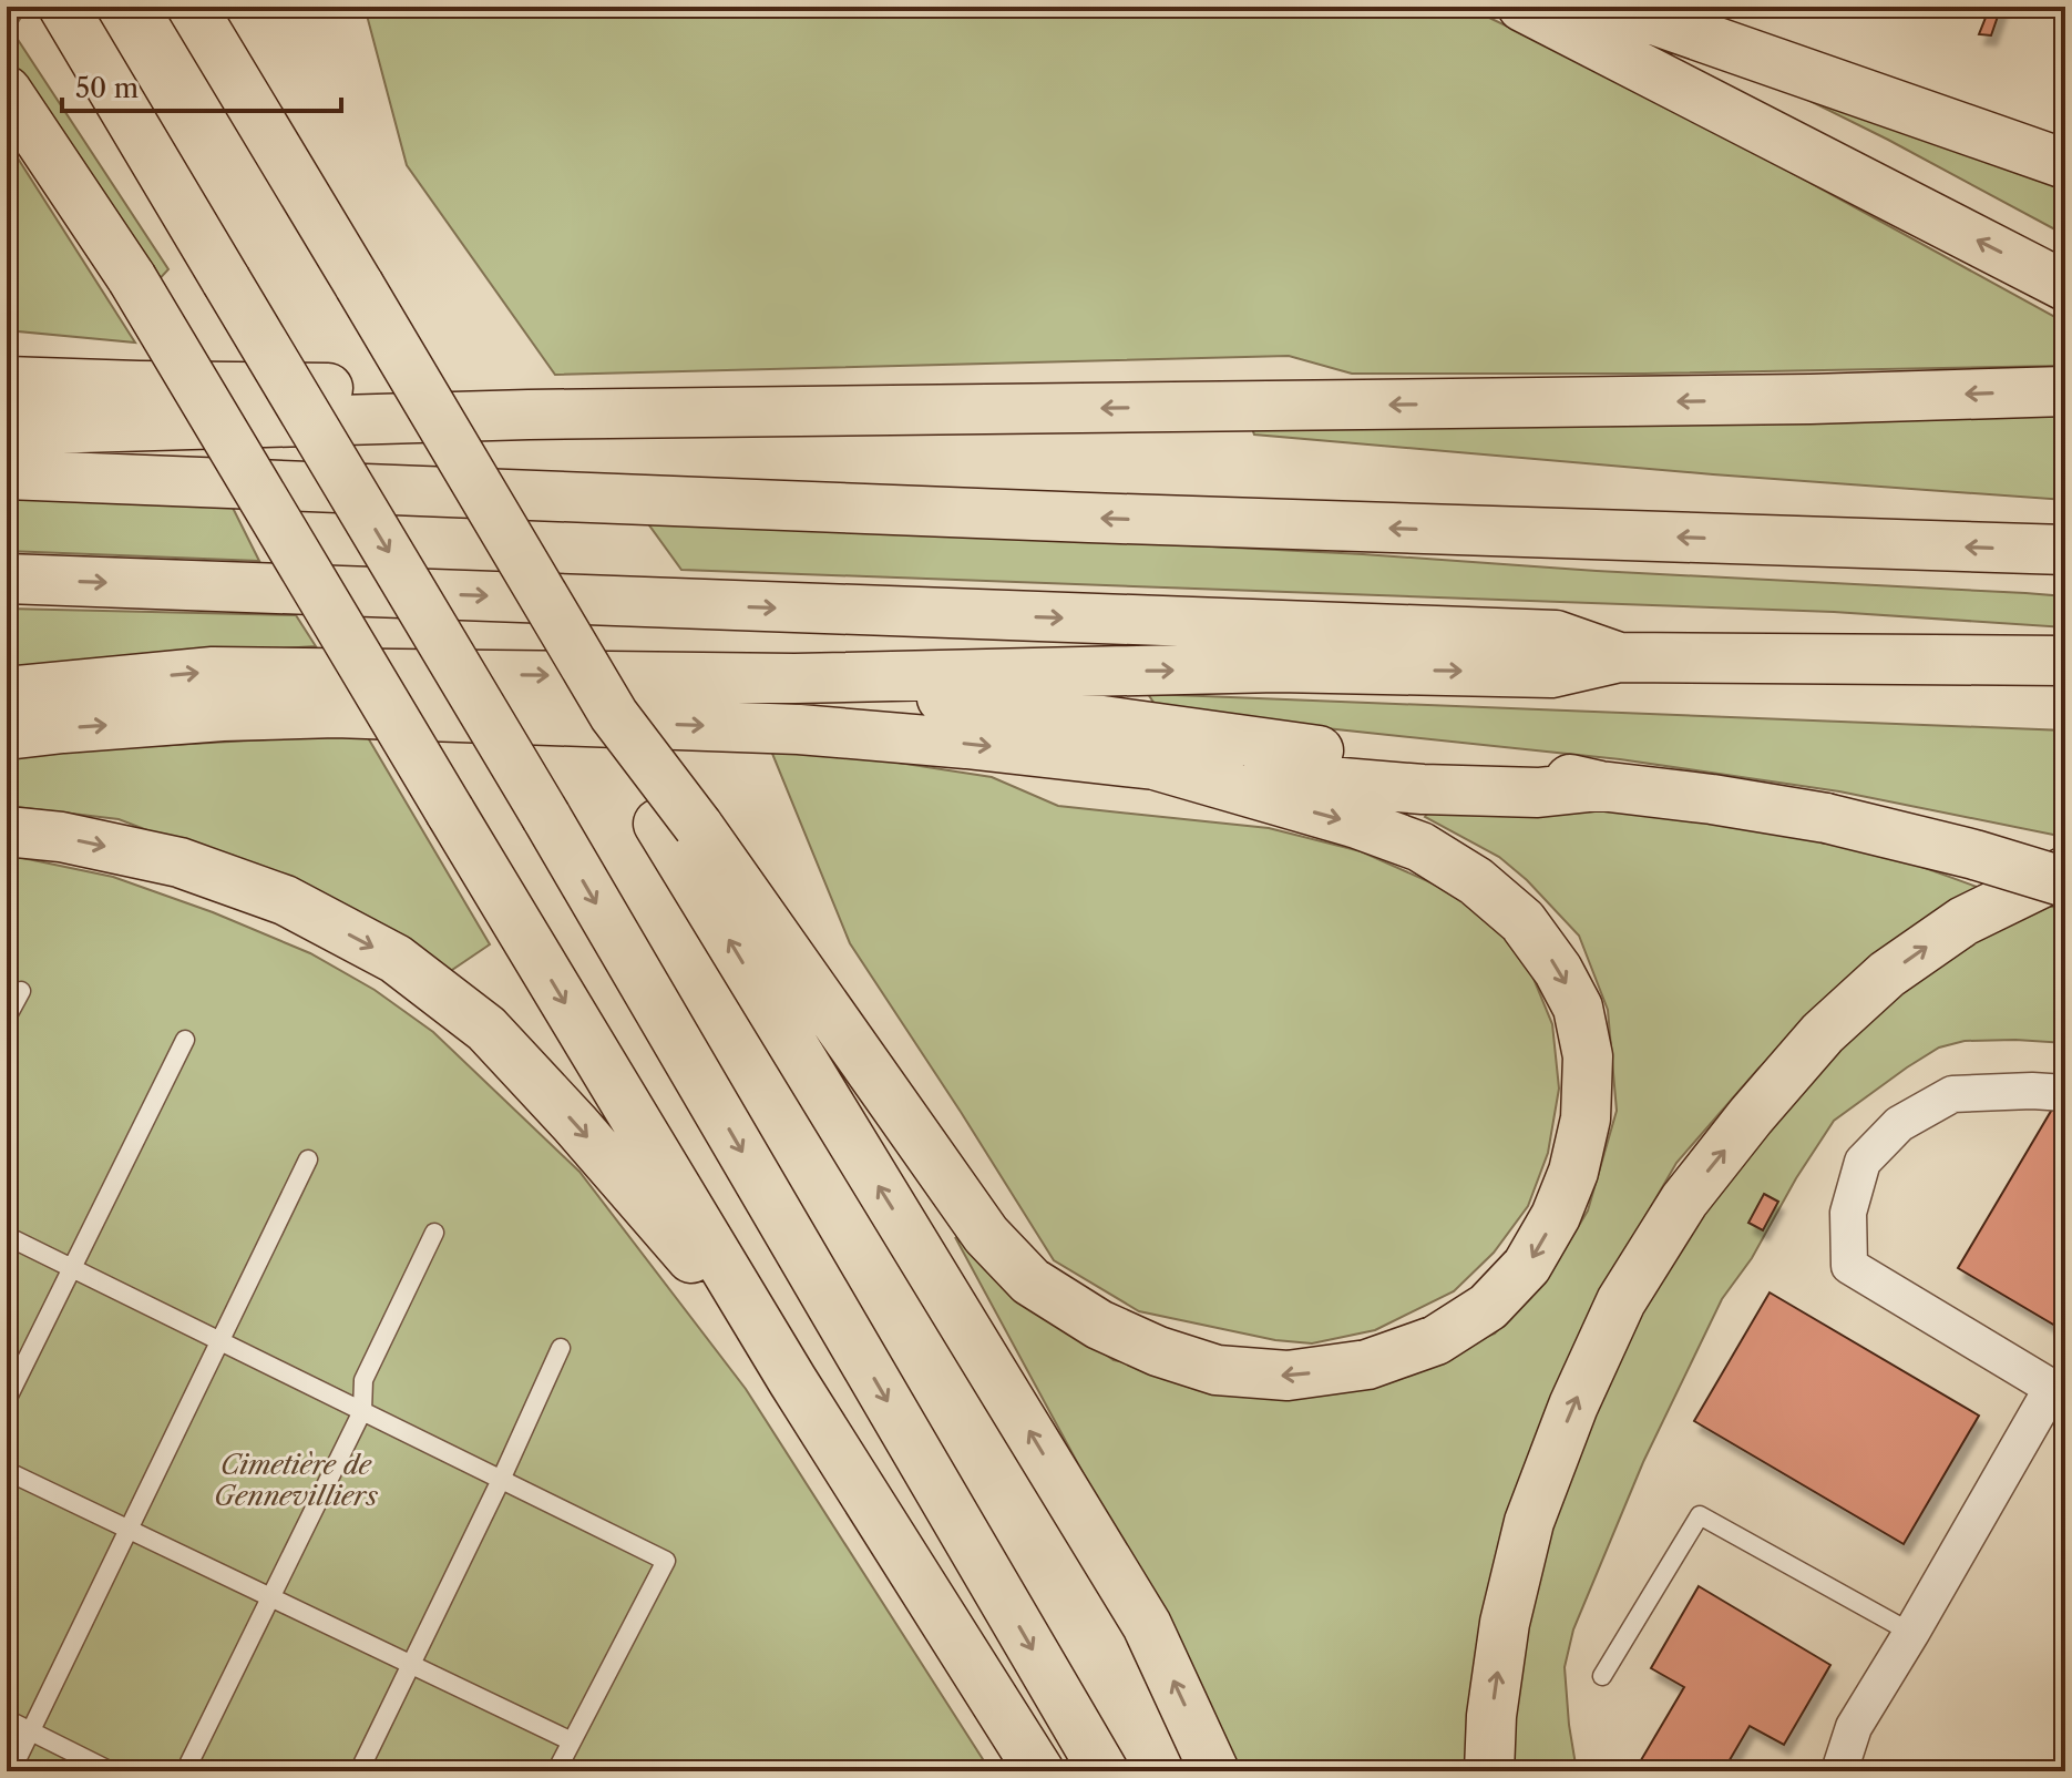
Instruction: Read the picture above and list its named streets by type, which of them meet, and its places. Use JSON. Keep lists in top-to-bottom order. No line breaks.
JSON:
{"parks":["Cimetière de Gennevilliers"],"scale_bar":"50 m"}
